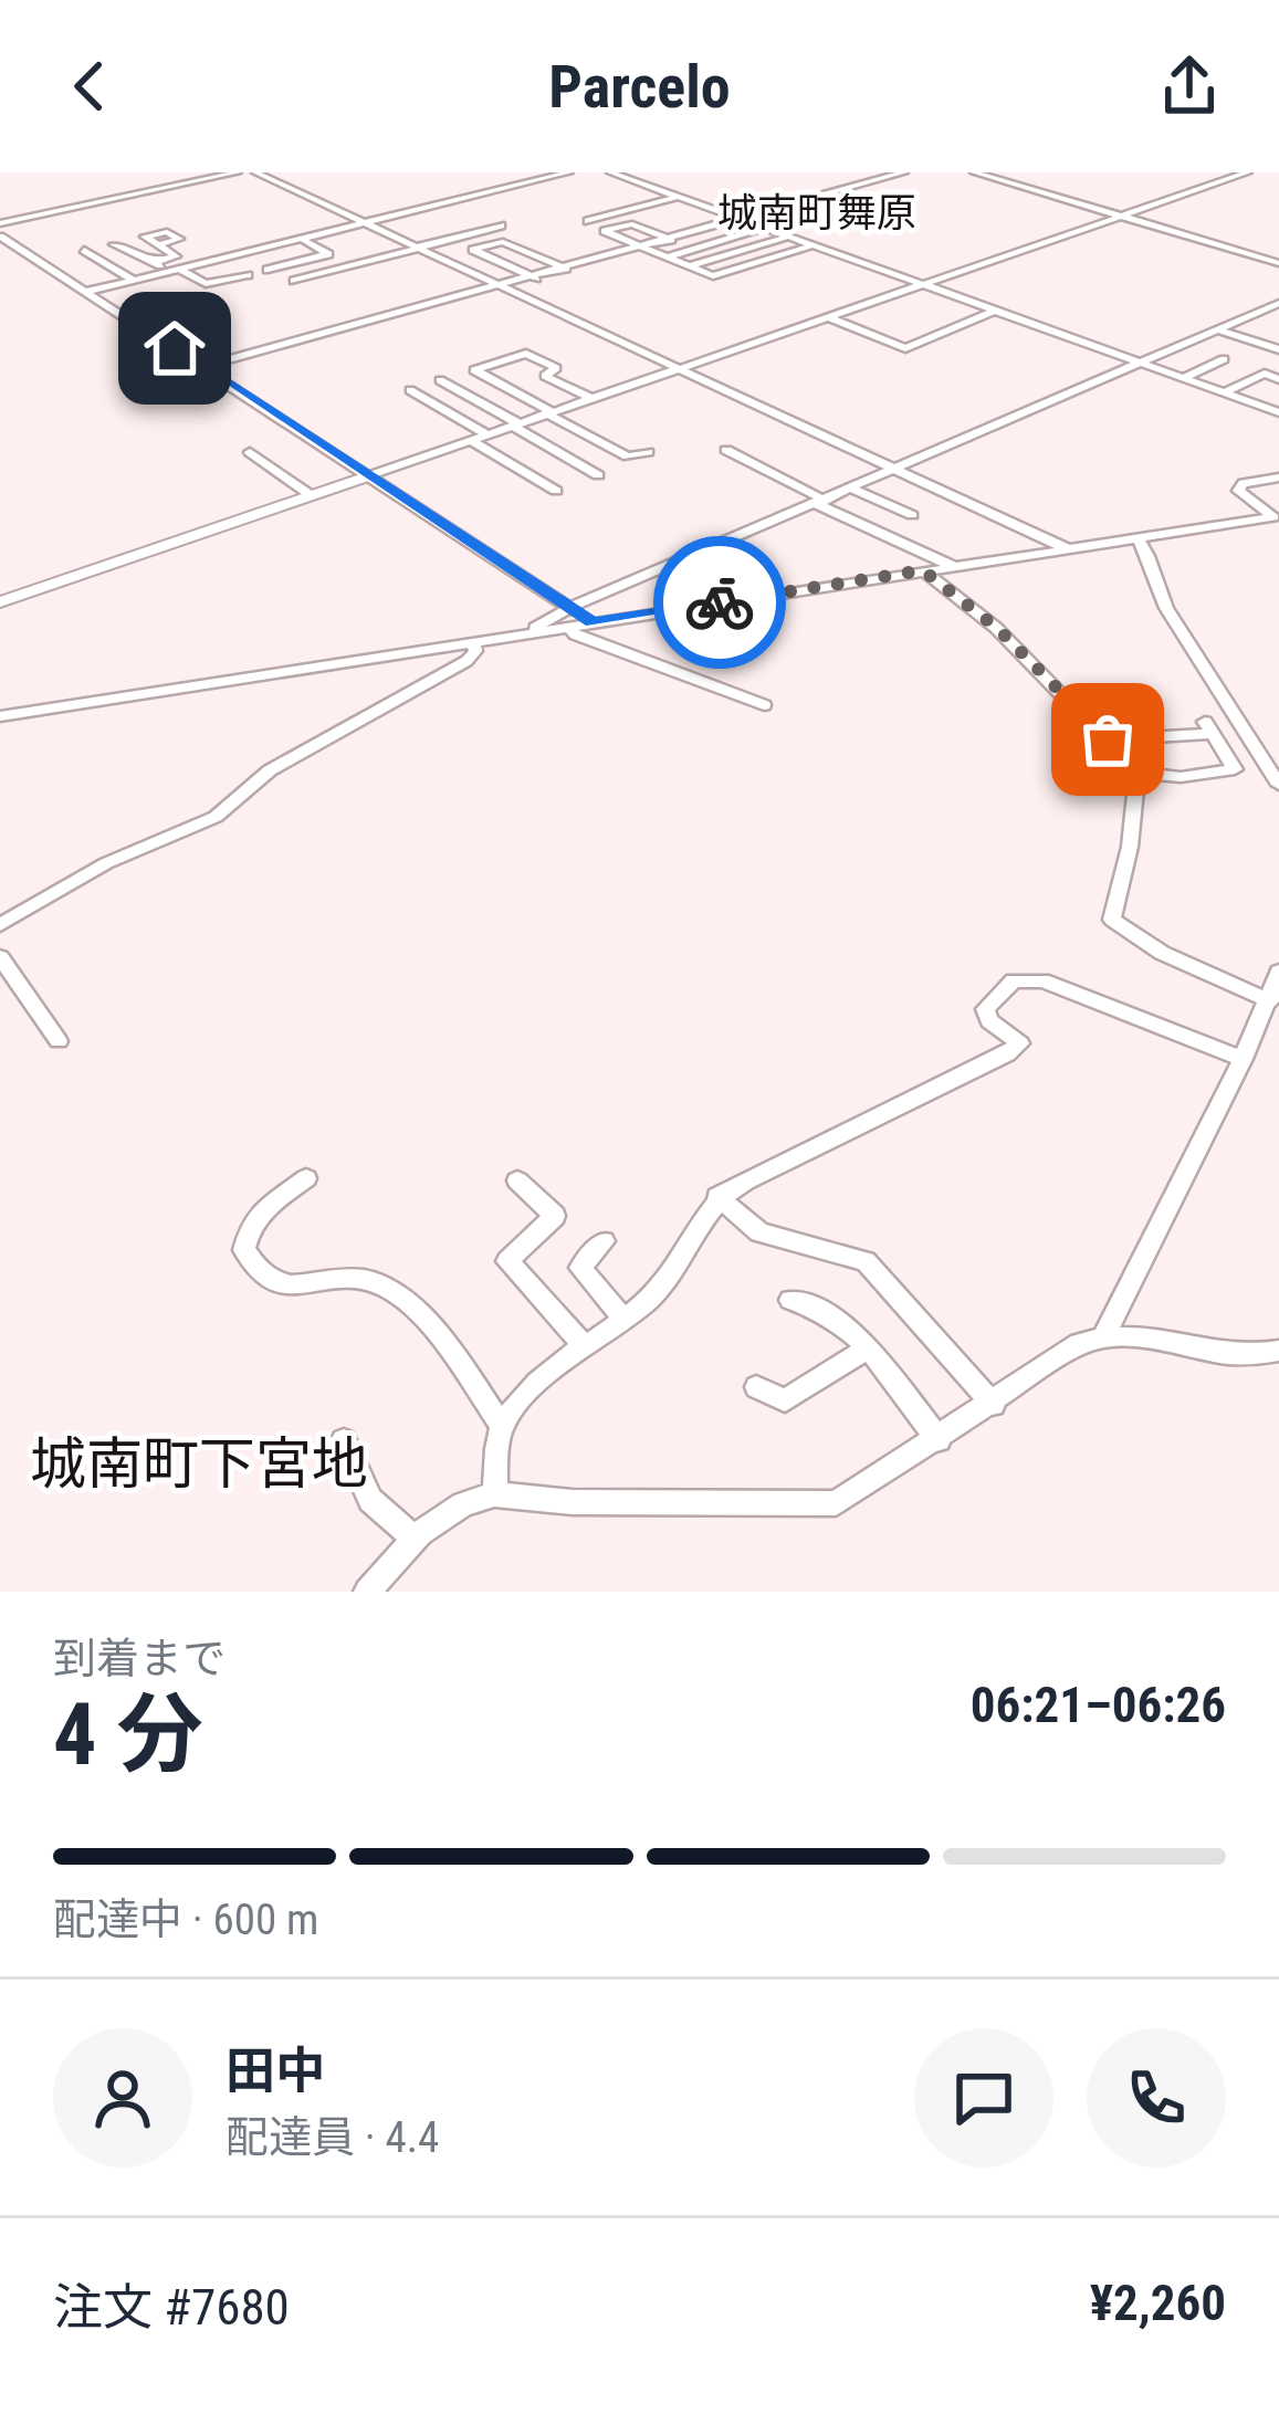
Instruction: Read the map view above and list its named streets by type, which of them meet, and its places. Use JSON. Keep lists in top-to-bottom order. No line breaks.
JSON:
{"districts":["城南町舞原","城南町下宮地"],"page":{"header":"Parcelo","heading":["4 分","到着まで","06:21–06:26"],"panel":["田中","配達員 · 4.4","注文 #7680","¥2,260"],"bar":"配達中 · 600 m"}}
